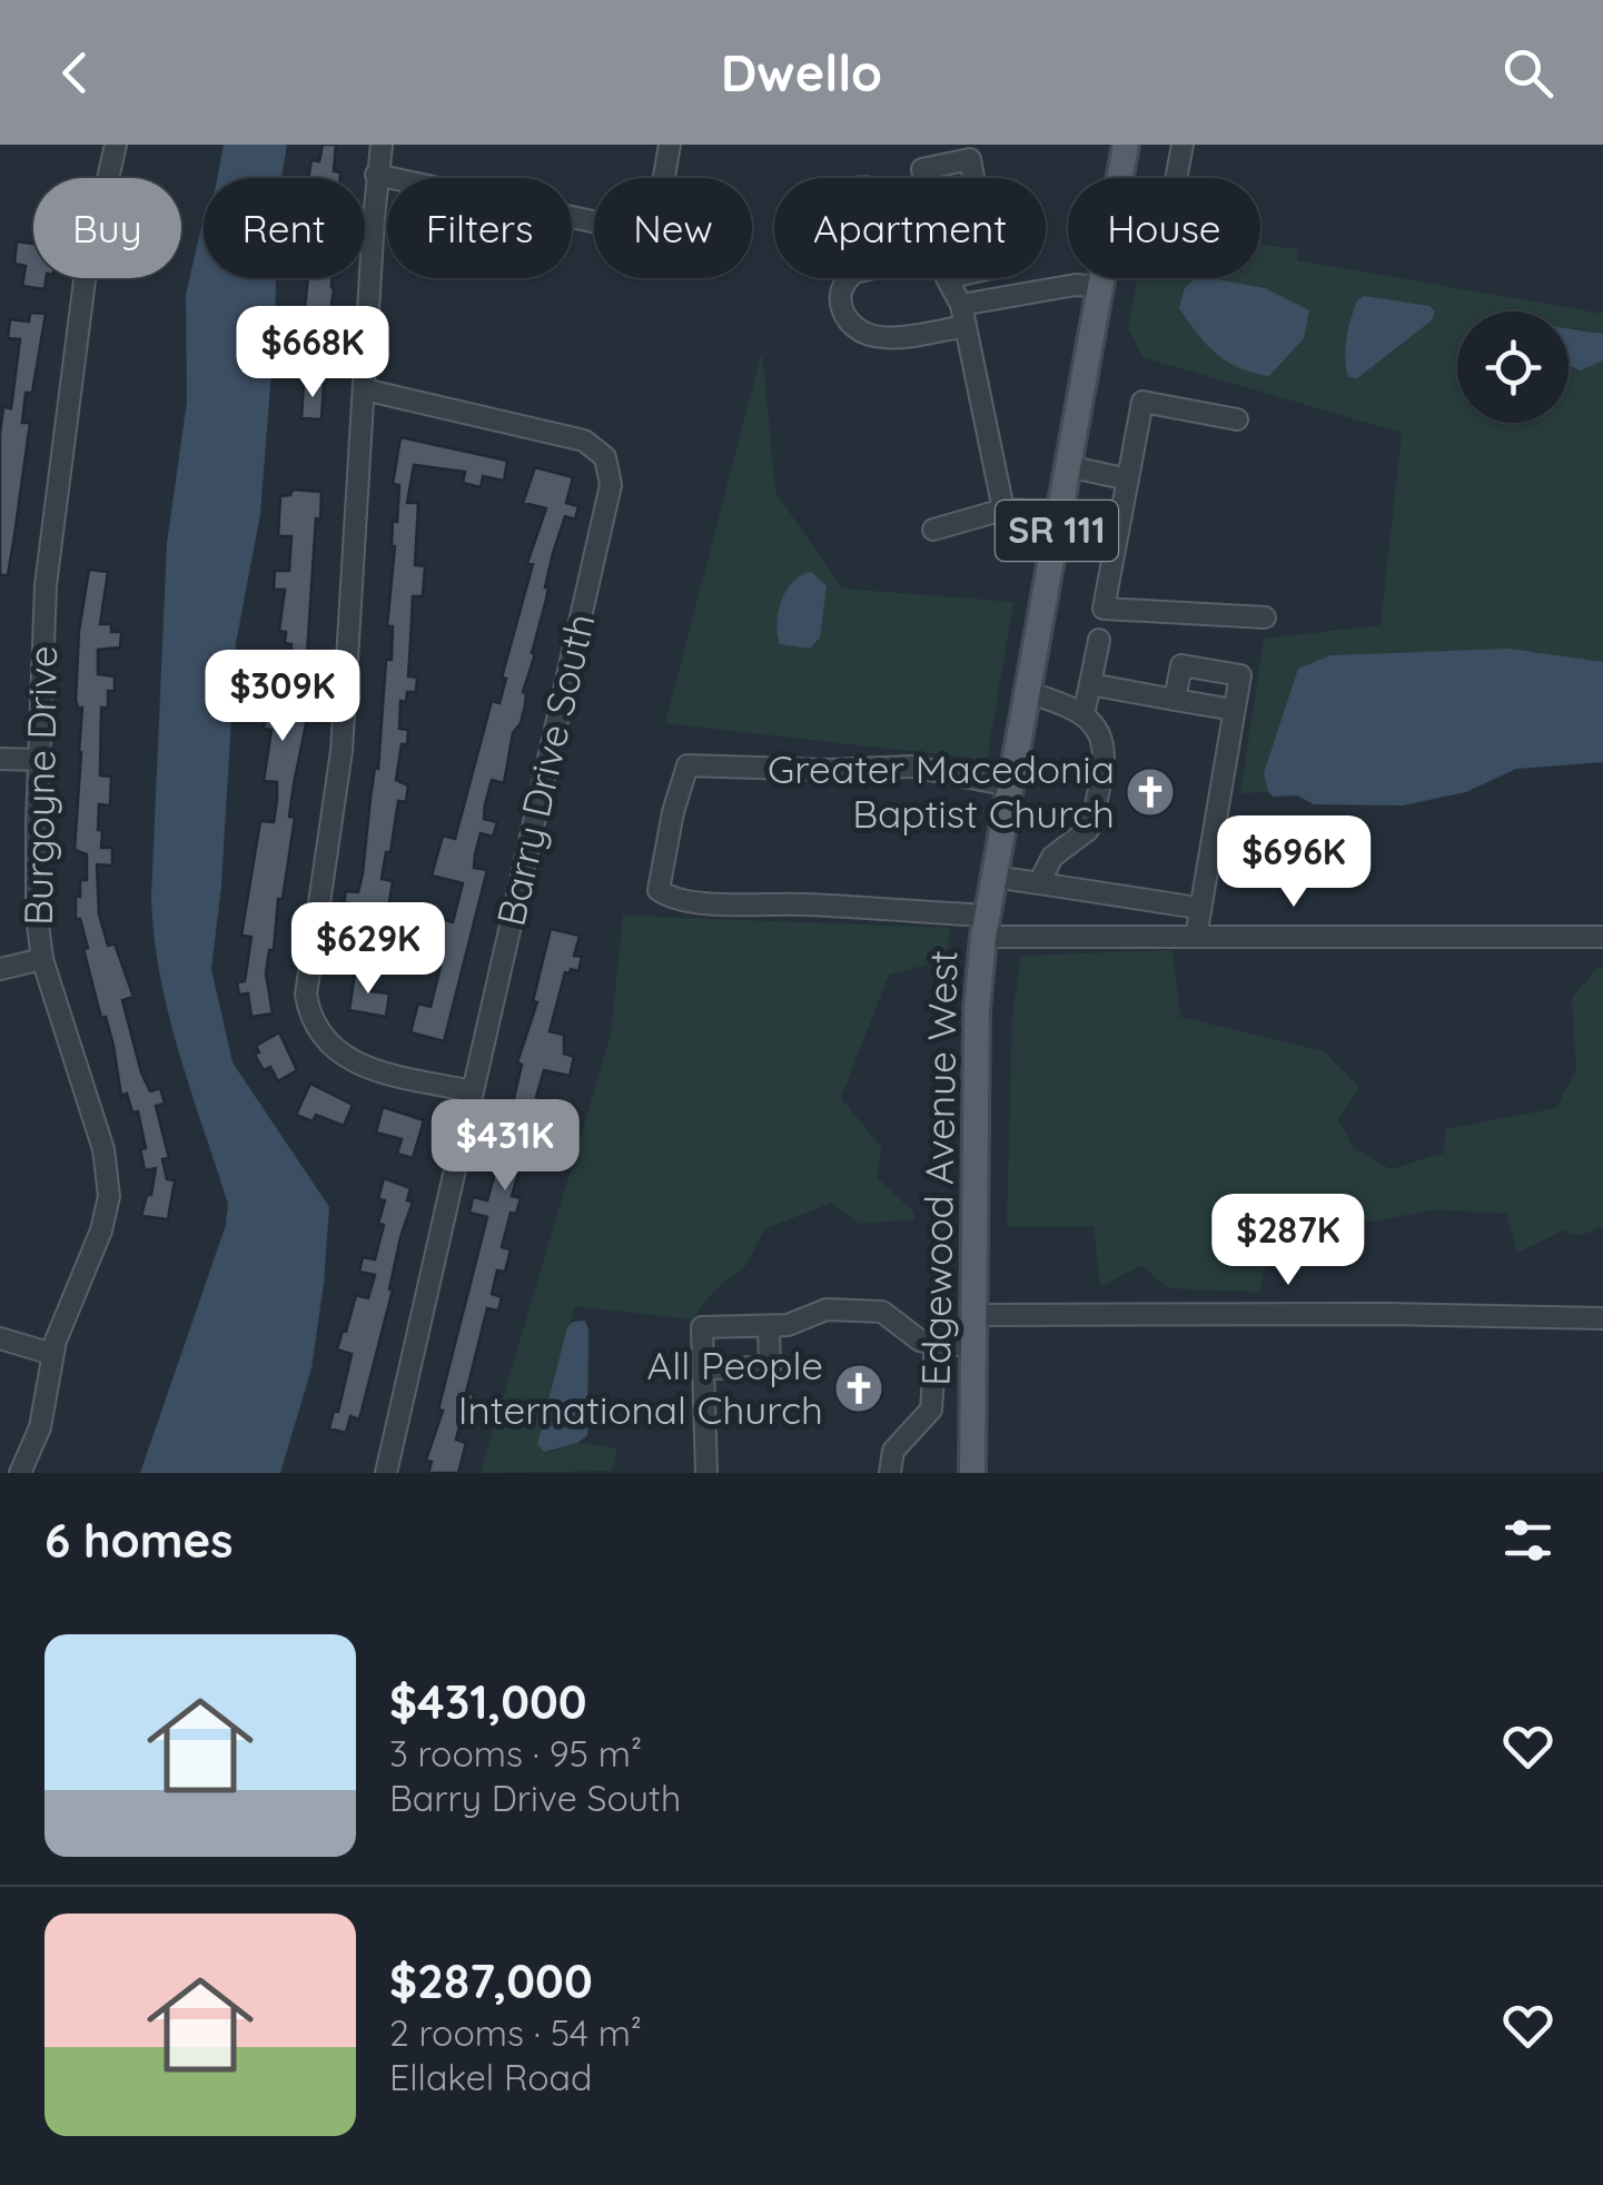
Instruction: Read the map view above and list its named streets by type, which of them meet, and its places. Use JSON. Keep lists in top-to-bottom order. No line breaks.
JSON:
{"streets":{"main road":["SR 111","Edgewood Avenue West"],"street":["Barry Drive South","Burgoyne Drive"]},"places":{"church":["Greater Macedonia Baptist Church","All People International Church"]},"page":{"header":"Dwello","chip":["Buy","Rent","Filters","New","Apartment","House"],"price":["$668K","$309K","$696K","$629K","$431K","$287K"],"heading":"6 homes","list":[{"name":"$431,000","note":"3 rooms · 95 m² · Barry Drive South"},{"name":"$287,000","note":"2 rooms · 54 m² · Ellakel Road"}]}}
